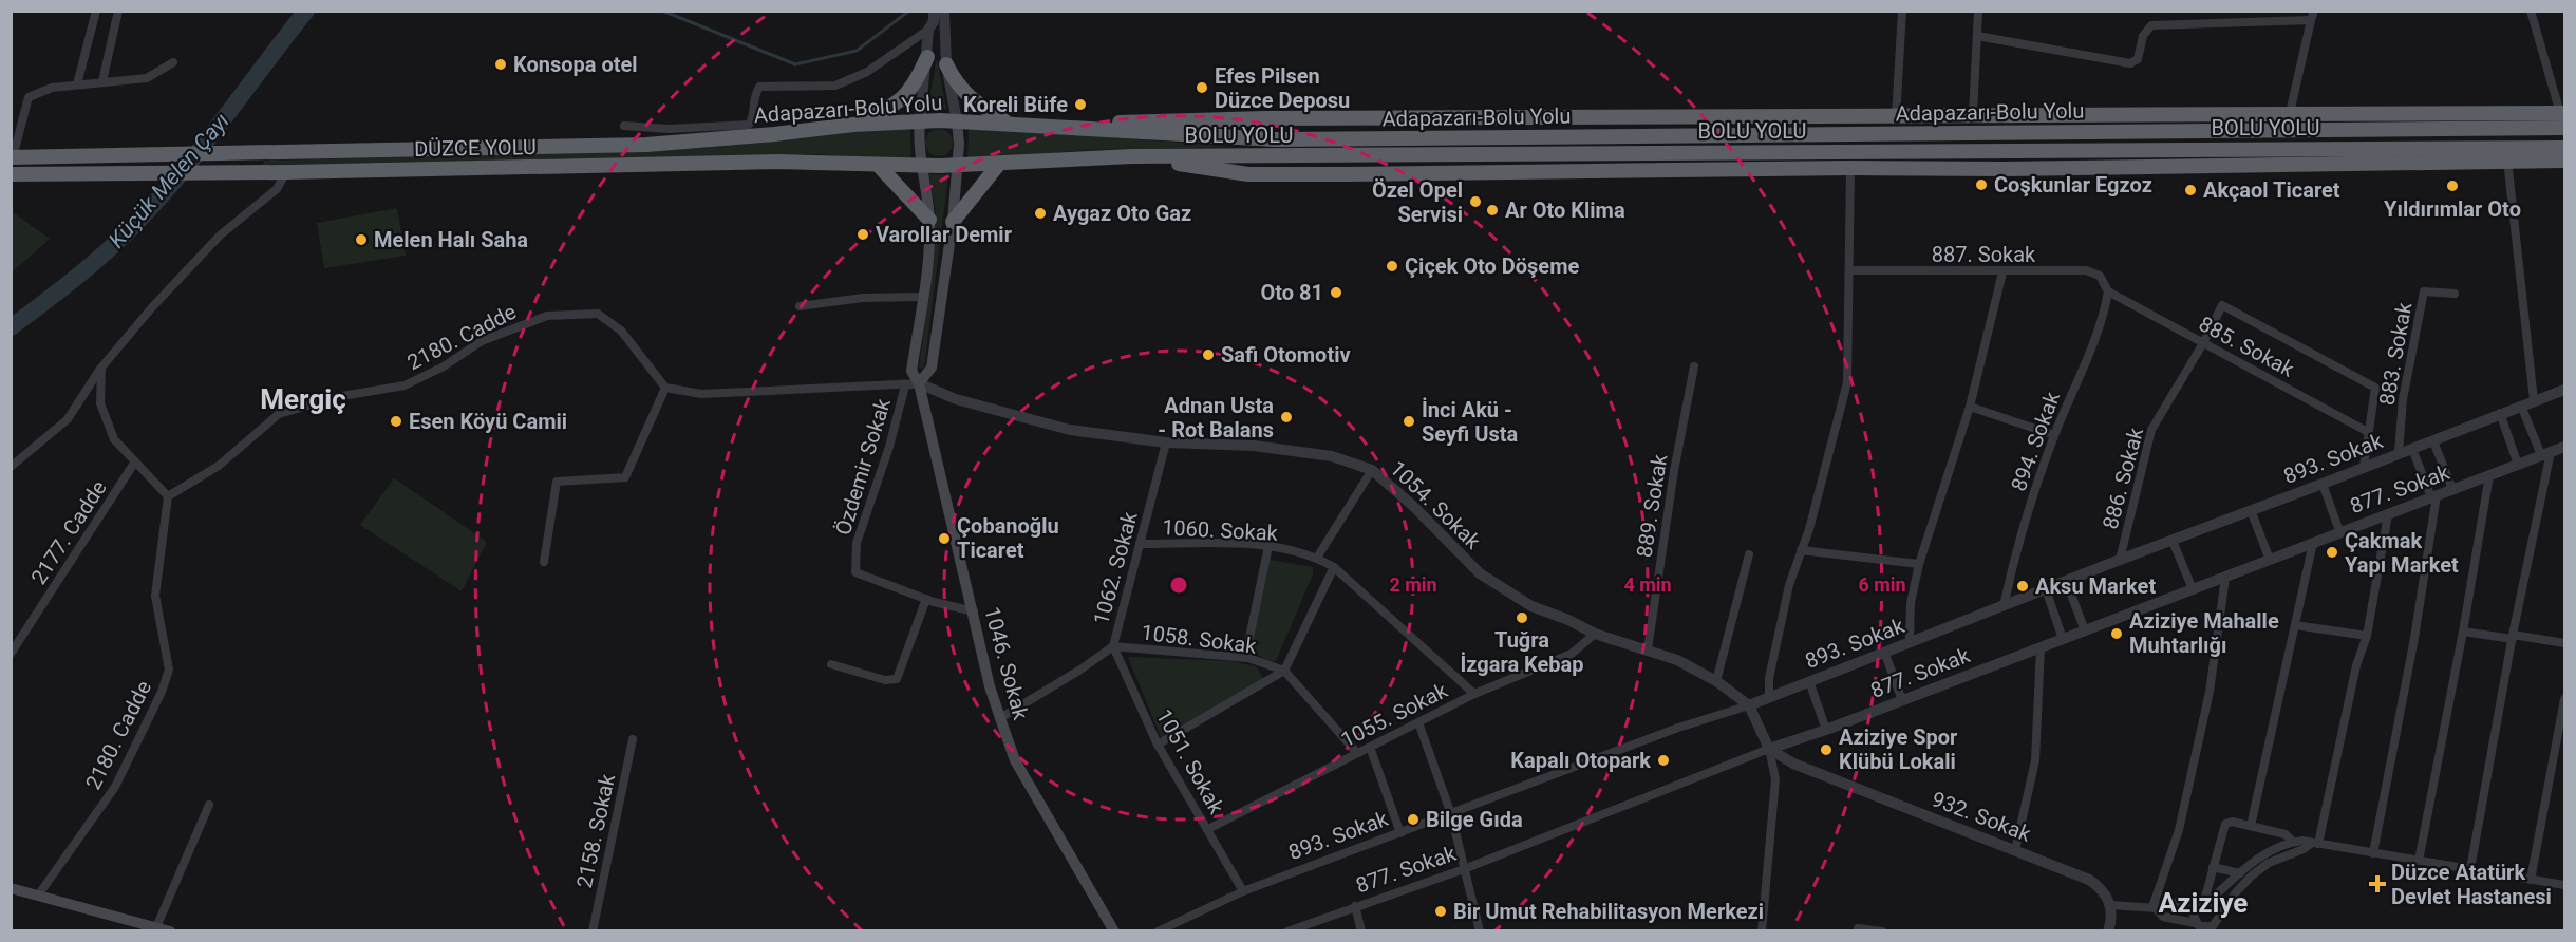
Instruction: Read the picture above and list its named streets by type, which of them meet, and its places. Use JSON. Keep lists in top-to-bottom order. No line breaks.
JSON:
{"streets":{"highway":["Adapazarı-Bolu Yolu","BOLU YOLU","DÜZCE YOLU"],"main road":["1046. Sokak"],"street":["887. Sokak","2180. Cadde","885. Sokak","883. Sokak","894. Sokak","893. Sokak","Özdemir Sokak","886. Sokak","877. Sokak","1054. Sokak","889. Sokak","1060. Sokak","2177. Cadde","1062. Sokak","1058. Sokak","1055. Sokak","1051. Sokak","932. Sokak","2158. Sokak"]},"crossings":[["Adapazarı-Bolu Yolu","1046. Sokak"],["BOLU YOLU","DÜZCE YOLU"],["DÜZCE YOLU","1046. Sokak"],["887. Sokak","885. Sokak"],["887. Sokak","894. Sokak"],["885. Sokak","894. Sokak"],["885. Sokak","886. Sokak"],["883. Sokak","893. Sokak"],["894. Sokak","893. Sokak"],["893. Sokak","886. Sokak"],["893. Sokak","1054. Sokak"],["893. Sokak","1051. Sokak"],["Özdemir Sokak","1054. Sokak"],["Özdemir Sokak","1046. Sokak"],["877. Sokak","932. Sokak"],["1054. Sokak","889. Sokak"],["1054. Sokak","1062. Sokak"],["1054. Sokak","1046. Sokak"],["1054. Sokak","1055. Sokak"],["1060. Sokak","1062. Sokak"],["1060. Sokak","1055. Sokak"],["1062. Sokak","1058. Sokak"],["1062. Sokak","1046. Sokak"],["1062. Sokak","1051. Sokak"],["1058. Sokak","1051. Sokak"],["1055. Sokak","1051. Sokak"]],"districts":["Mergiç","Aziziye"],"water":["Küçük Melen Çayı"],"places":{"other":["Konsopa otel","Efes Pilsen Düzce Deposu","Koreli Büfe","Coşkunlar Egzoz","Yıldırımlar Oto","Akçaol Ticaret","Özel Opel Servisi","Ar Oto Klima","Aygaz Oto Gaz","Varollar Demir","Melen Halı Saha","Çiçek Oto Döşeme","Oto 81","Safi Otomotiv","Adnan Usta - Rot Balans","Esen Köyü Camii","İnci Akü - Seyfi Usta","Çobanoğlu Ticaret","Çakmak Yapı Market","Aksu Market","Tuğra İzgara Kebap","Aziziye Mahalle Muhtarlığı","Aziziye Spor Klübü Lokali","Kapalı Otopark","Bilge Gıda","Bir Umut Rehabilitasyon Merkezi"],"health":["Düzce Atatürk Devlet Hastanesi"]},"rings":["2 min","4 min","6 min"]}
